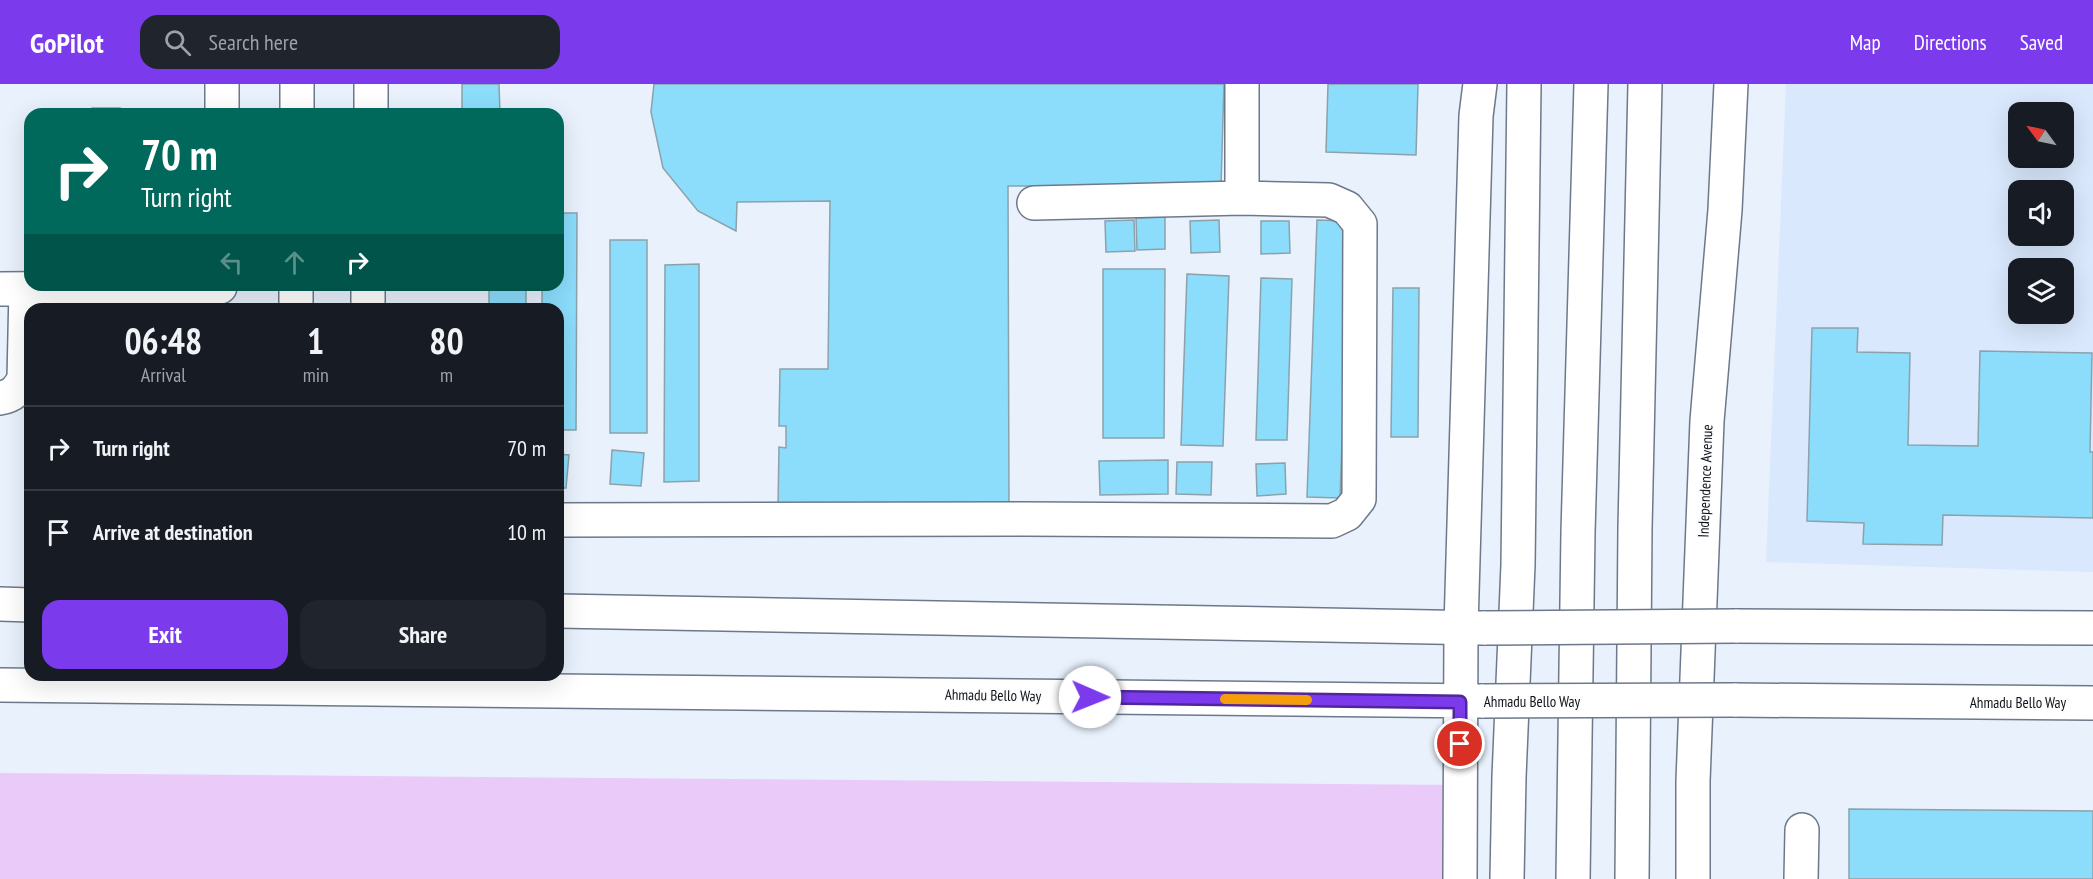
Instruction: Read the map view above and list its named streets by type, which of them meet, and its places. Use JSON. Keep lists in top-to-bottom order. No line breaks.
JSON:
{"streets":{"main road":["Independence Avenue","Ahmadu Bello Way"]},"north":"top left","page":{"header":"GoPilot","search":"Search here","nav":["Map","Directions","Saved"],"turn":["70 m","Turn right"],"eta":["06:48","Arrival","1","min","80","m"],"list":[{"name":"Turn right","value":"70 m"},{"name":"Arrive at destination","value":"10 m"}],"buttons":["Exit","Share"]}}
